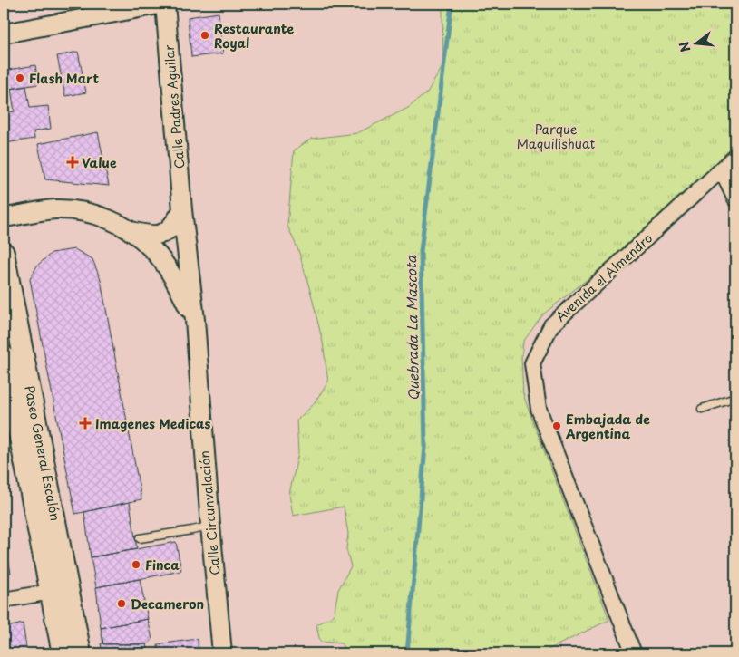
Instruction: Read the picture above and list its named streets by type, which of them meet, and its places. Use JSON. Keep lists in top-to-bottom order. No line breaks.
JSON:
{"streets":{"main road":["Paseo General Escalón"],"street":["Calle Padres Aguilar","Avenida el Almendro","Calle Circunvalación"]},"crossings":[["Calle Padres Aguilar","Calle Circunvalación"]],"water":["Quebrada La Mascota"],"parks":["Parque Maquilishuat"],"places":{"other":["Restaurante Royal","Flash Mart","Embajada de Argentina","Finca","Decameron"],"health":["Value","Imagenes Medicas"]},"north":"left"}
